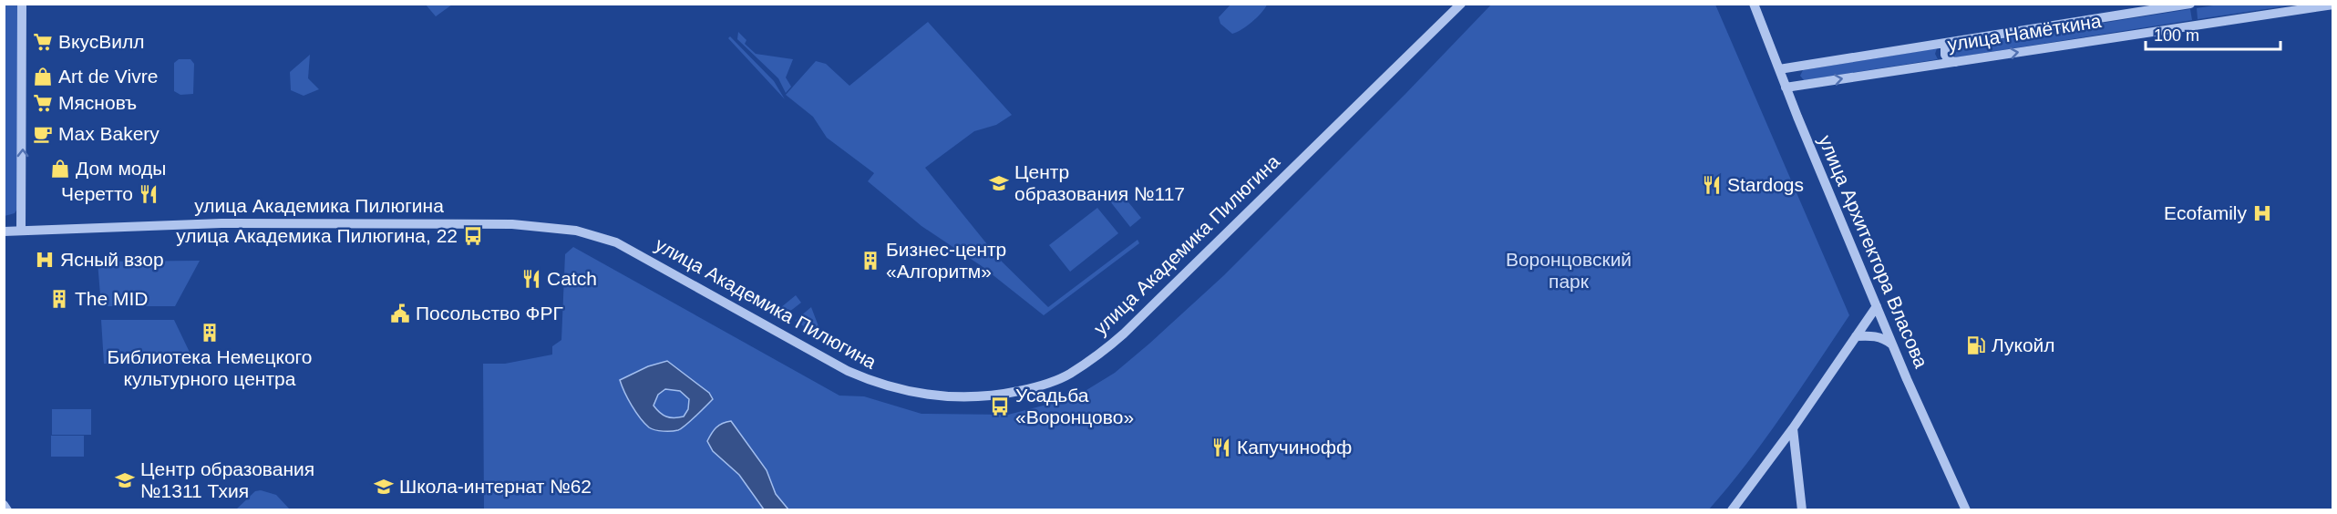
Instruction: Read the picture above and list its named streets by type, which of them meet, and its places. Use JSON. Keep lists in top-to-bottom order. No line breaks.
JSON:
{"streets":{"street":["улица Намёткина","улица Академика Пилюгина","улица Архитектора Власова"]},"crossings":[["улица Намёткина","улица Архитектора Власова"]],"parks":["Воронцовский парк"],"places":{"supermarket":["ВкусВилл","Мясновъ"],"shop":["Art de Vivre","Дом моды"],"cafe":["Max Bakery"],"school or university":["Центр образования №117","Центр образования №1311 Тхия","Школа-интернат №62"],"restaurant":["Stardogs","Черетто","Catch","Капучинофф"],"hospital":["Ecofamily","Ясный взор"],"bus stop":["улица Академика Пилюгина, 22","Усадьба «Воронцово»"],"building":["Бизнес-центр «Алгоритм»","The MID","Библиотека Немецкого культурного центра"],"public building":["Посольство ФРГ"],"fuel station":["Лукойл"]},"scale_bar":"100 m"}
